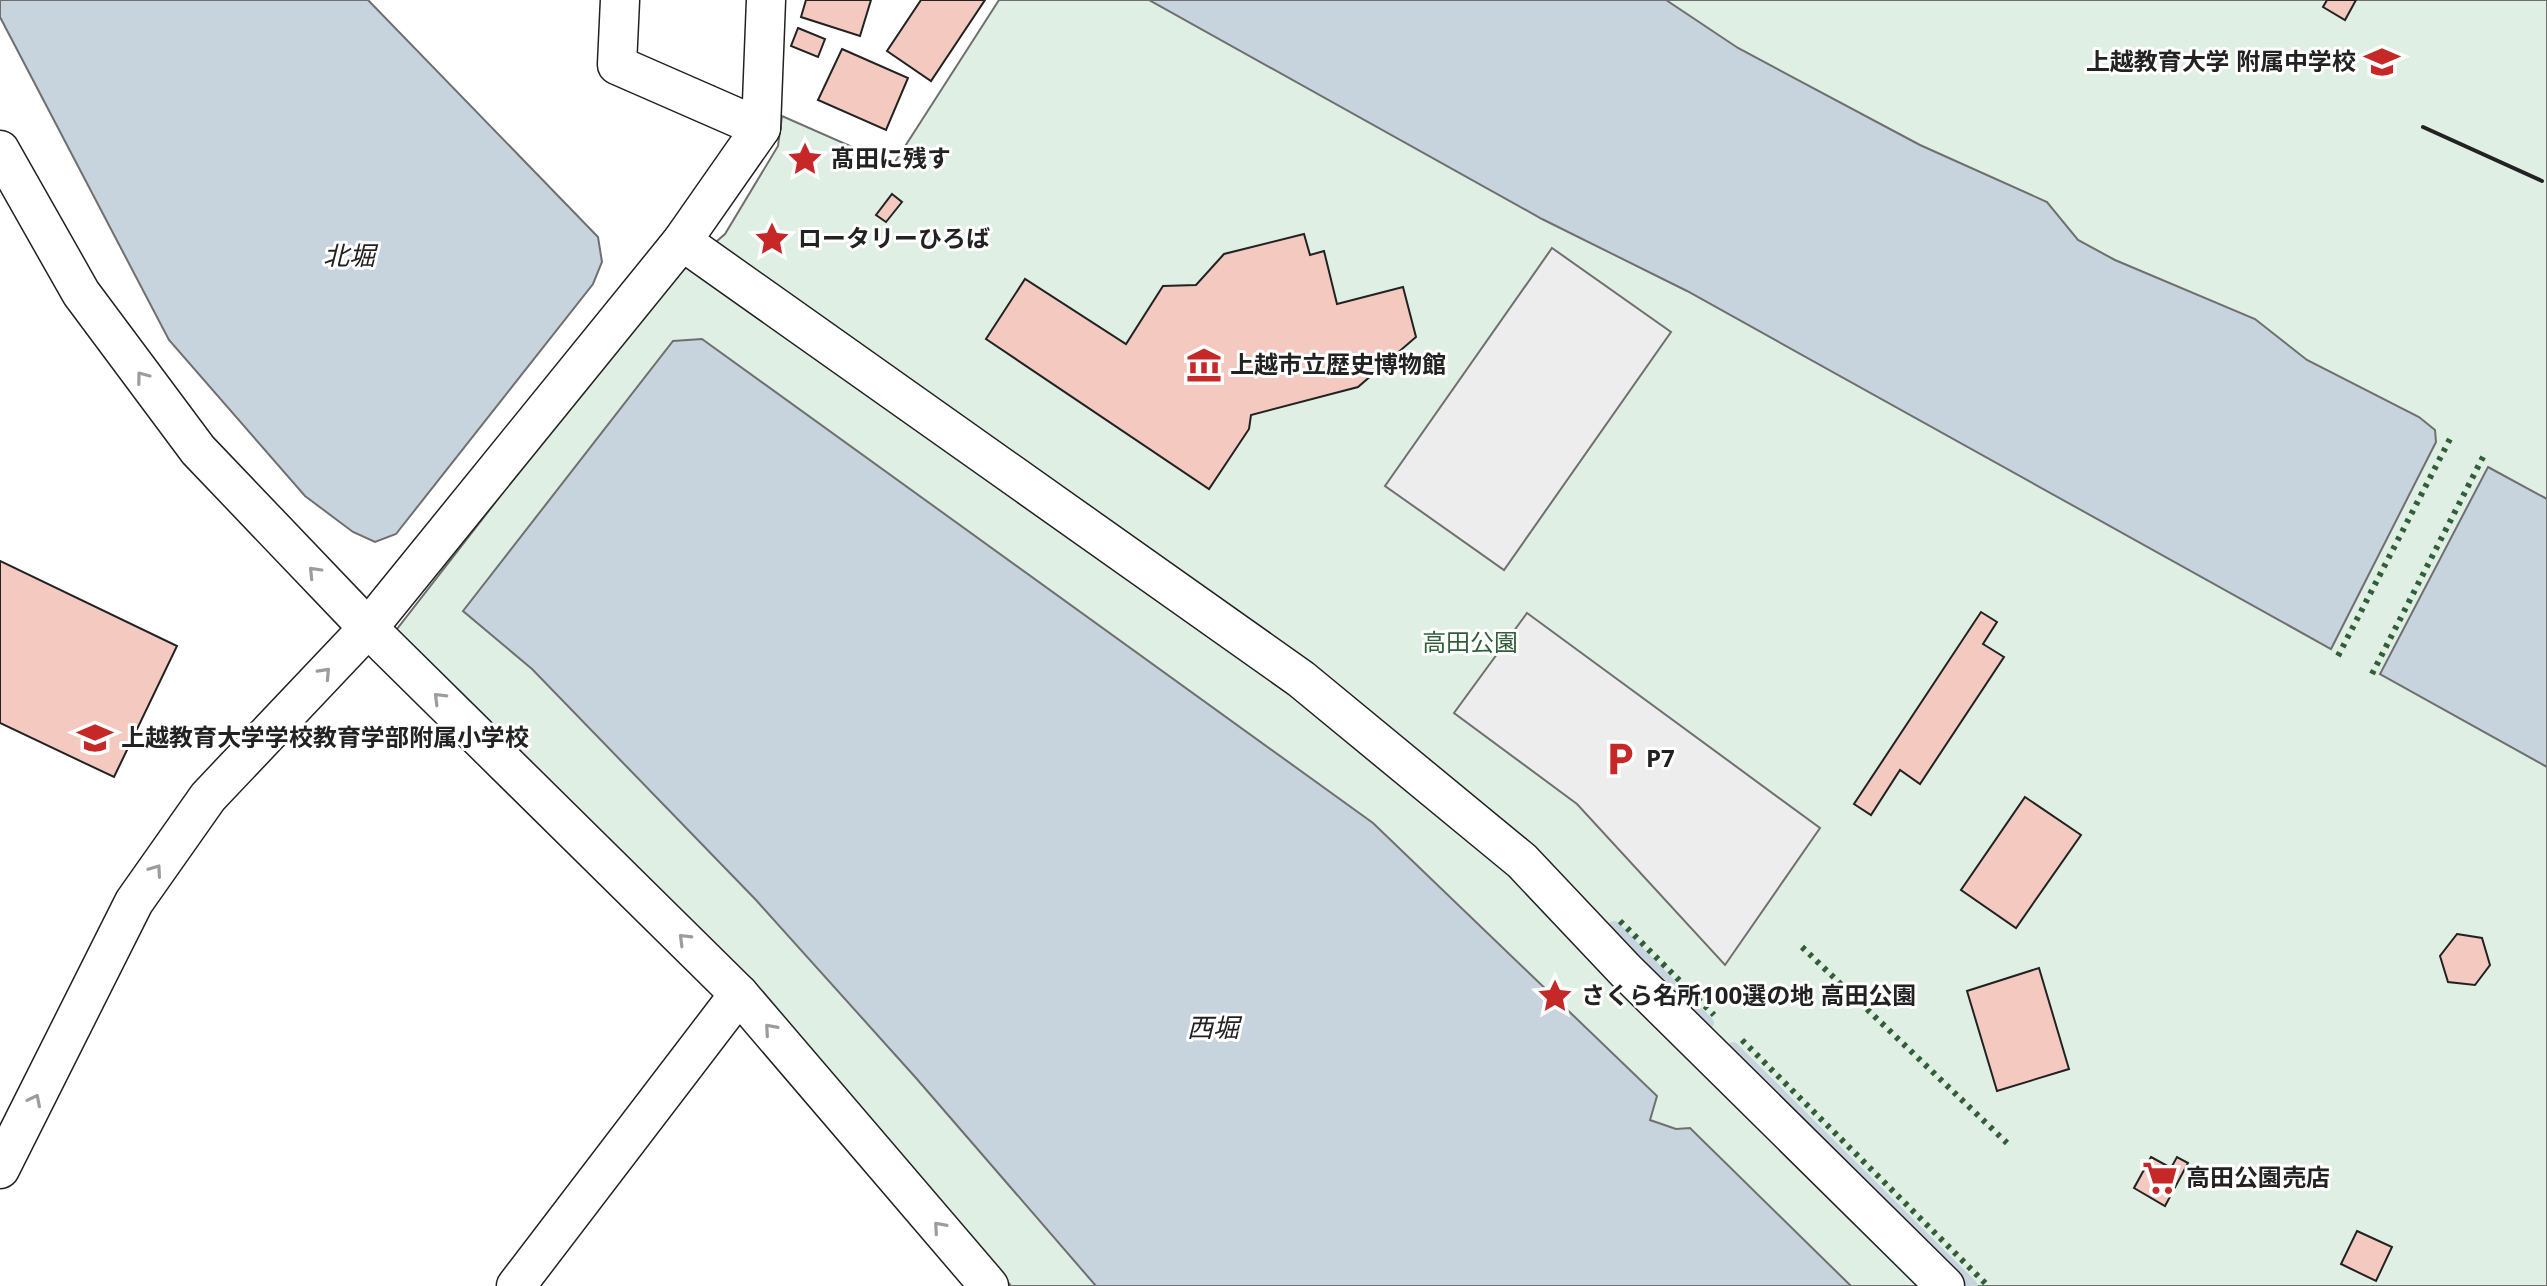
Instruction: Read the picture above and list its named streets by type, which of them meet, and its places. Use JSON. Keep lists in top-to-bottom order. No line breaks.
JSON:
{"water":["北堀","西堀"],"parks":["高田公園"],"places":{"school or university":["上越教育大学 附属中学校","上越教育大学学校教育学部附属小学校"],"place":["髙田に残す","ロータリーひろば","さくら名所100選の地 高田公園"],"museum":["上越市立歴史博物館"],"parking":["P7"],"supermarket":["高田公園売店"]}}
